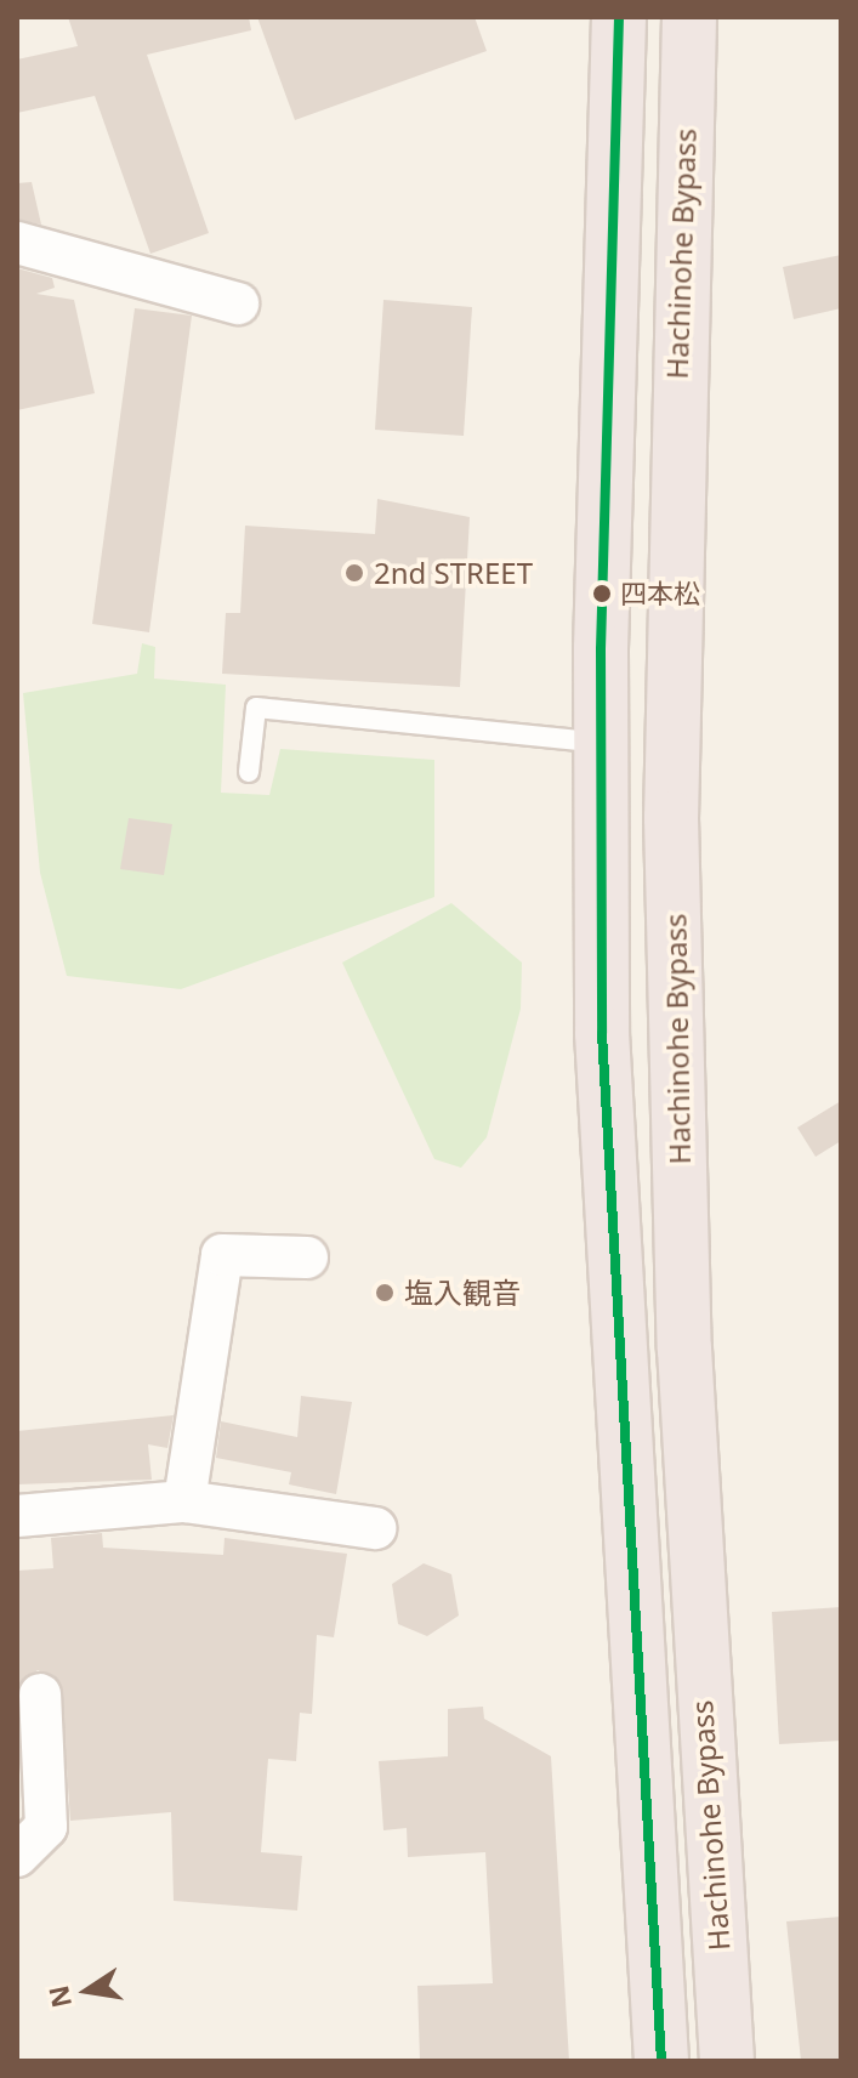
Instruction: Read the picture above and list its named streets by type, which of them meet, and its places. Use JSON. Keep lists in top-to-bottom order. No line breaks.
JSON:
{"streets":{"highway":["Hachinohe Bypass"]},"places":["2nd STREET","四本松","塩入観音"],"north":"left"}
